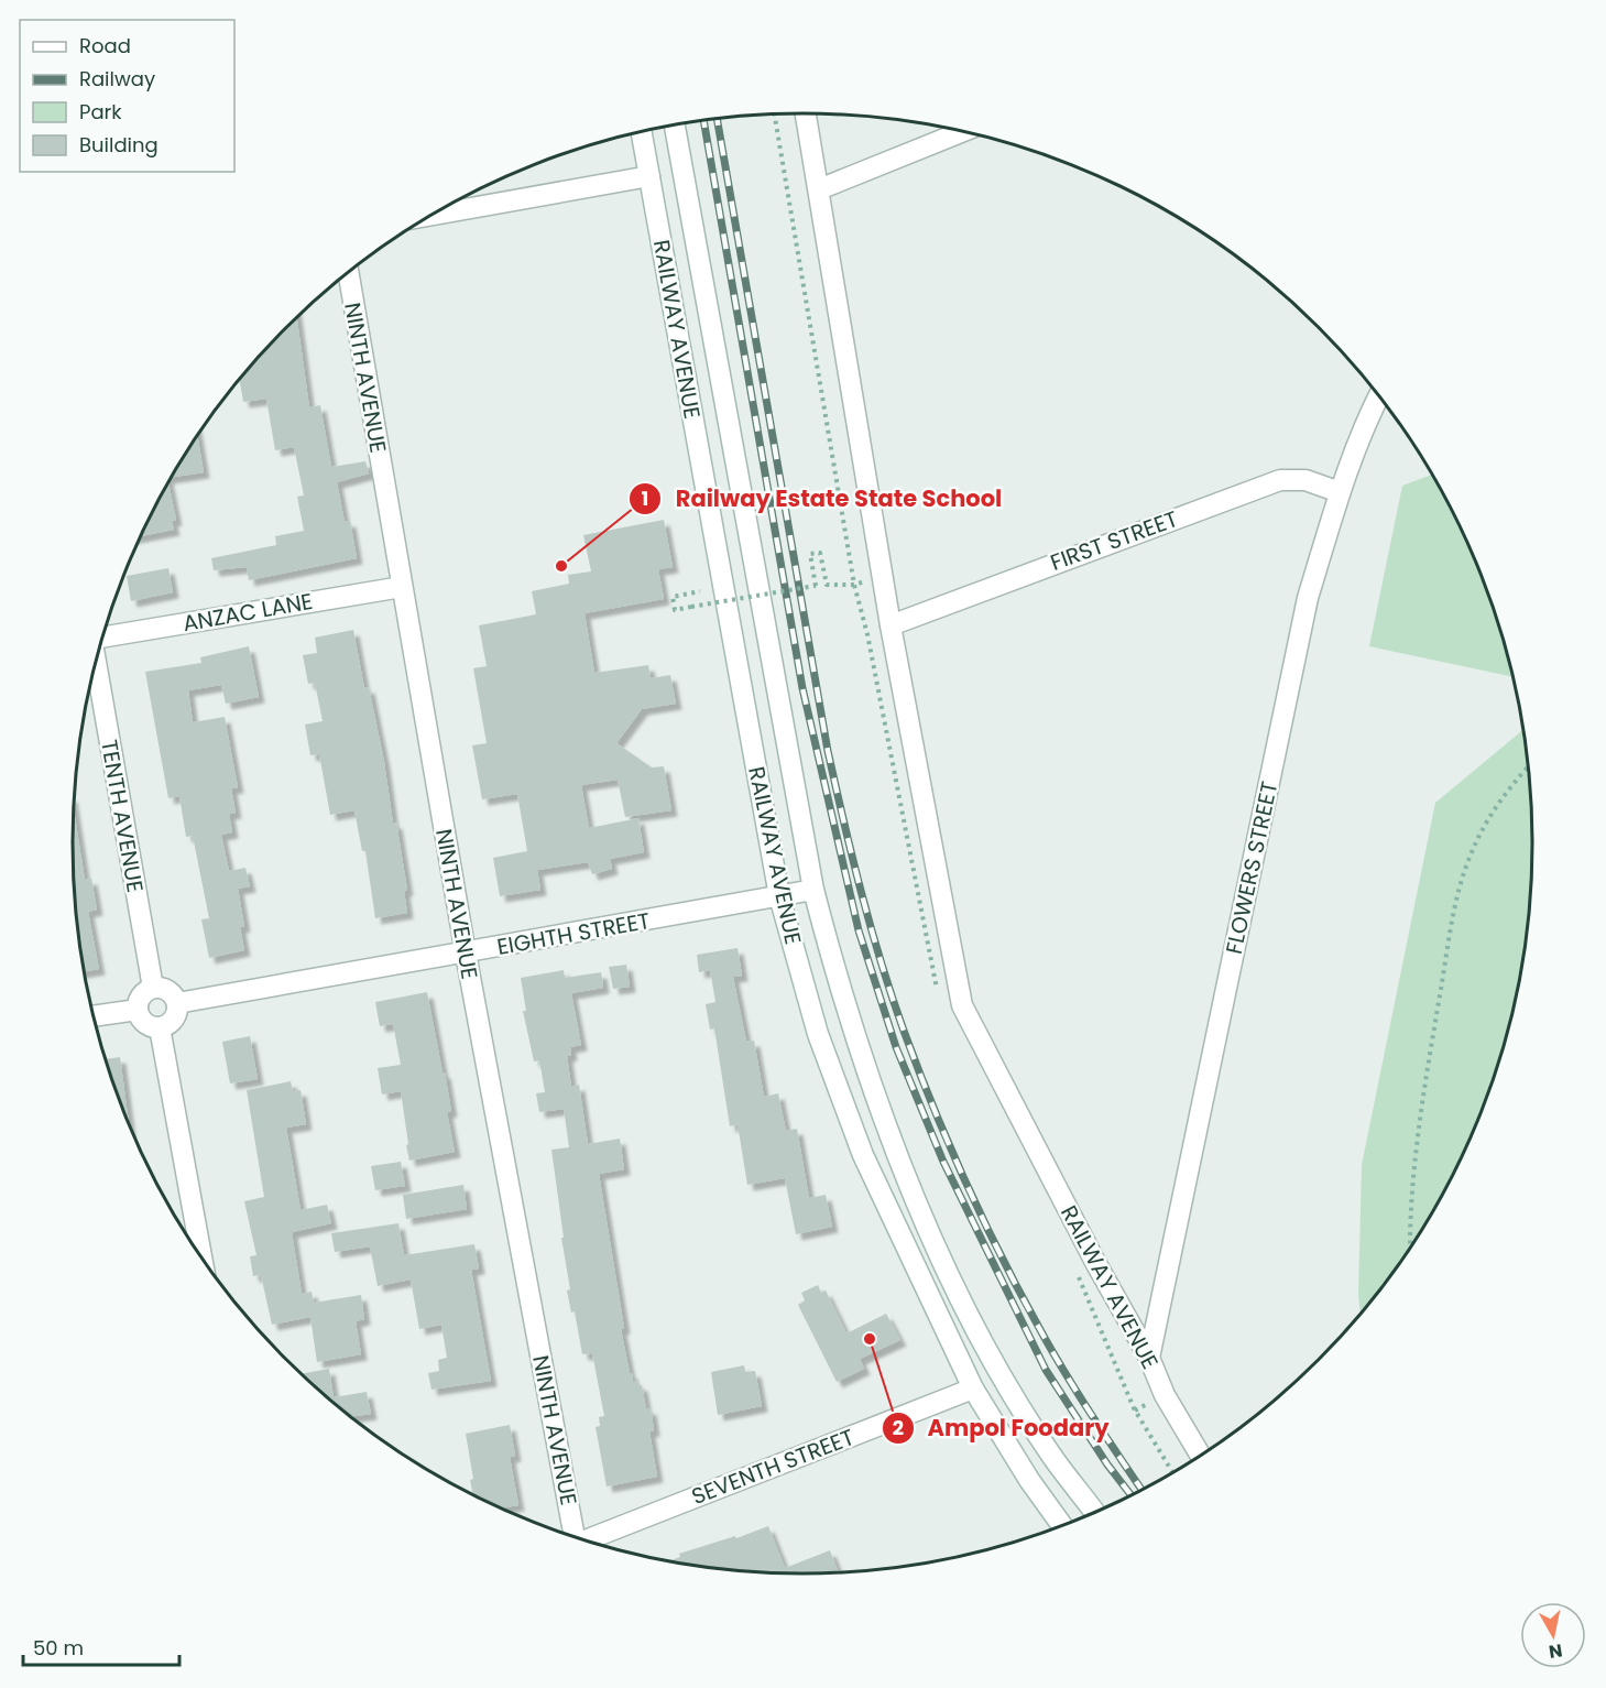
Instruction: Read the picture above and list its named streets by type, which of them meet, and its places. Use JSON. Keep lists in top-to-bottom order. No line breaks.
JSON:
{"streets":{"street":["RAILWAY AVENUE","NINTH AVENUE","FIRST STREET","ANZAC LANE","TENTH AVENUE","FLOWERS STREET","EIGHTH STREET","SEVENTH STREET"]},"crossings":[["RAILWAY AVENUE","FIRST STREET"],["RAILWAY AVENUE","FLOWERS STREET"],["RAILWAY AVENUE","EIGHTH STREET"],["RAILWAY AVENUE","SEVENTH STREET"],["NINTH AVENUE","ANZAC LANE"],["NINTH AVENUE","EIGHTH STREET"],["FIRST STREET","FLOWERS STREET"],["TENTH AVENUE","EIGHTH STREET"]],"places":["Railway Estate State School","Ampol Foodary"],"legend":["Road","Railway","Park","Building"],"scale_bar":"50 m","north":"bottom"}
